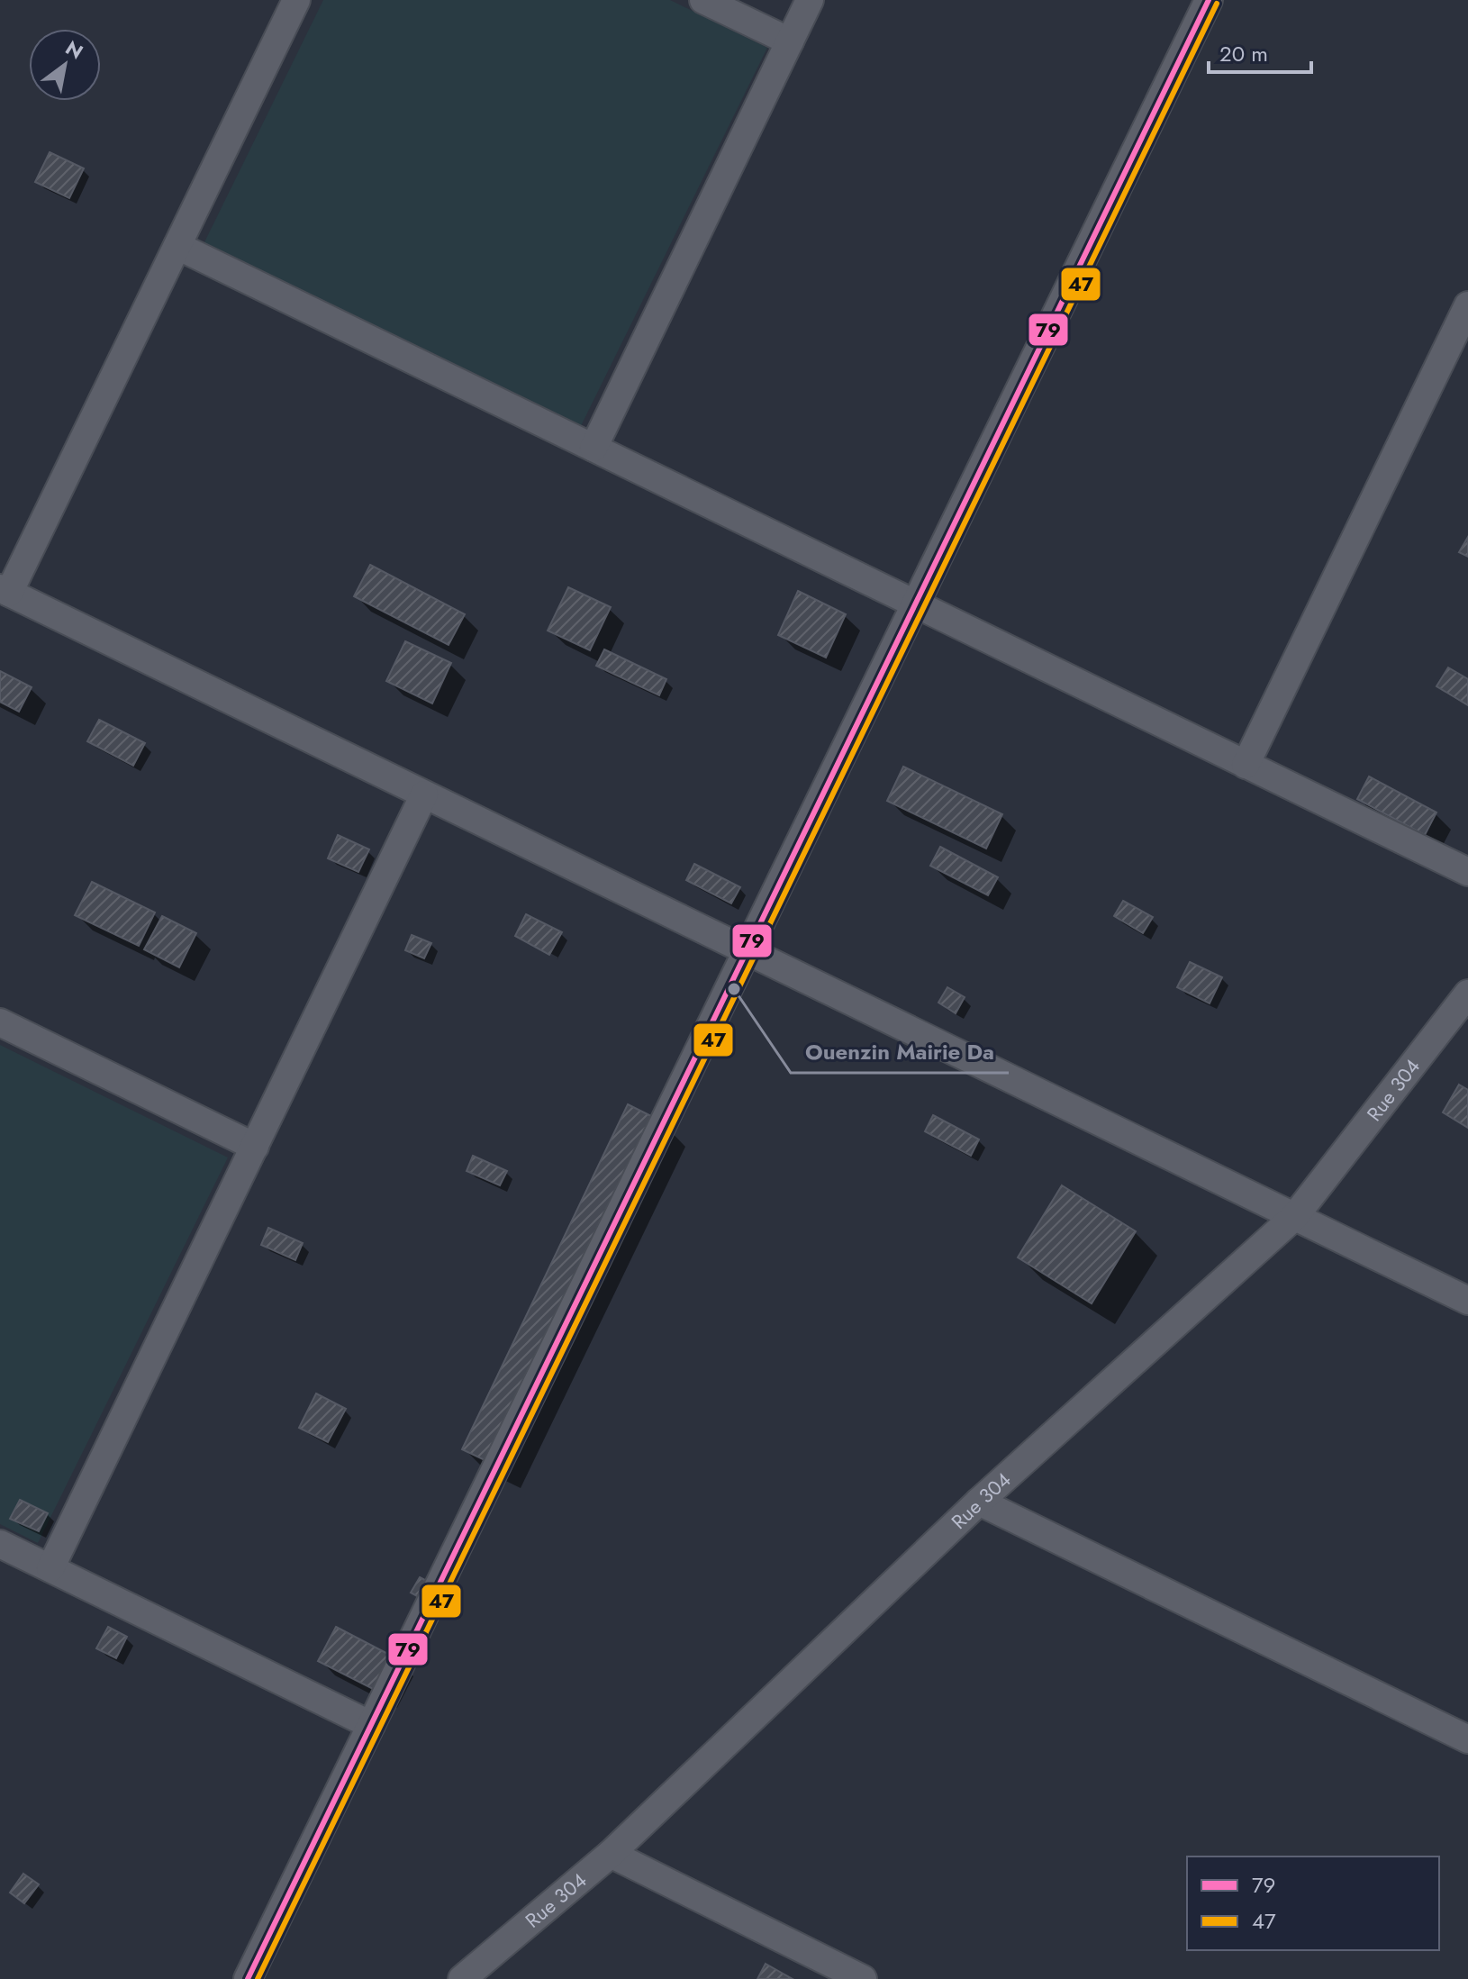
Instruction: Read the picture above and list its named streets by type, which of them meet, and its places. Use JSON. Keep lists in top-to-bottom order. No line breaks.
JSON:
{"streets":{"street":["Rue 304"]},"places":["Ouenzin Mairie Da"],"lines":["transit line 79","transit line 47"],"legend":["79","47"],"scale_bar":"20 m","north":"top right"}
